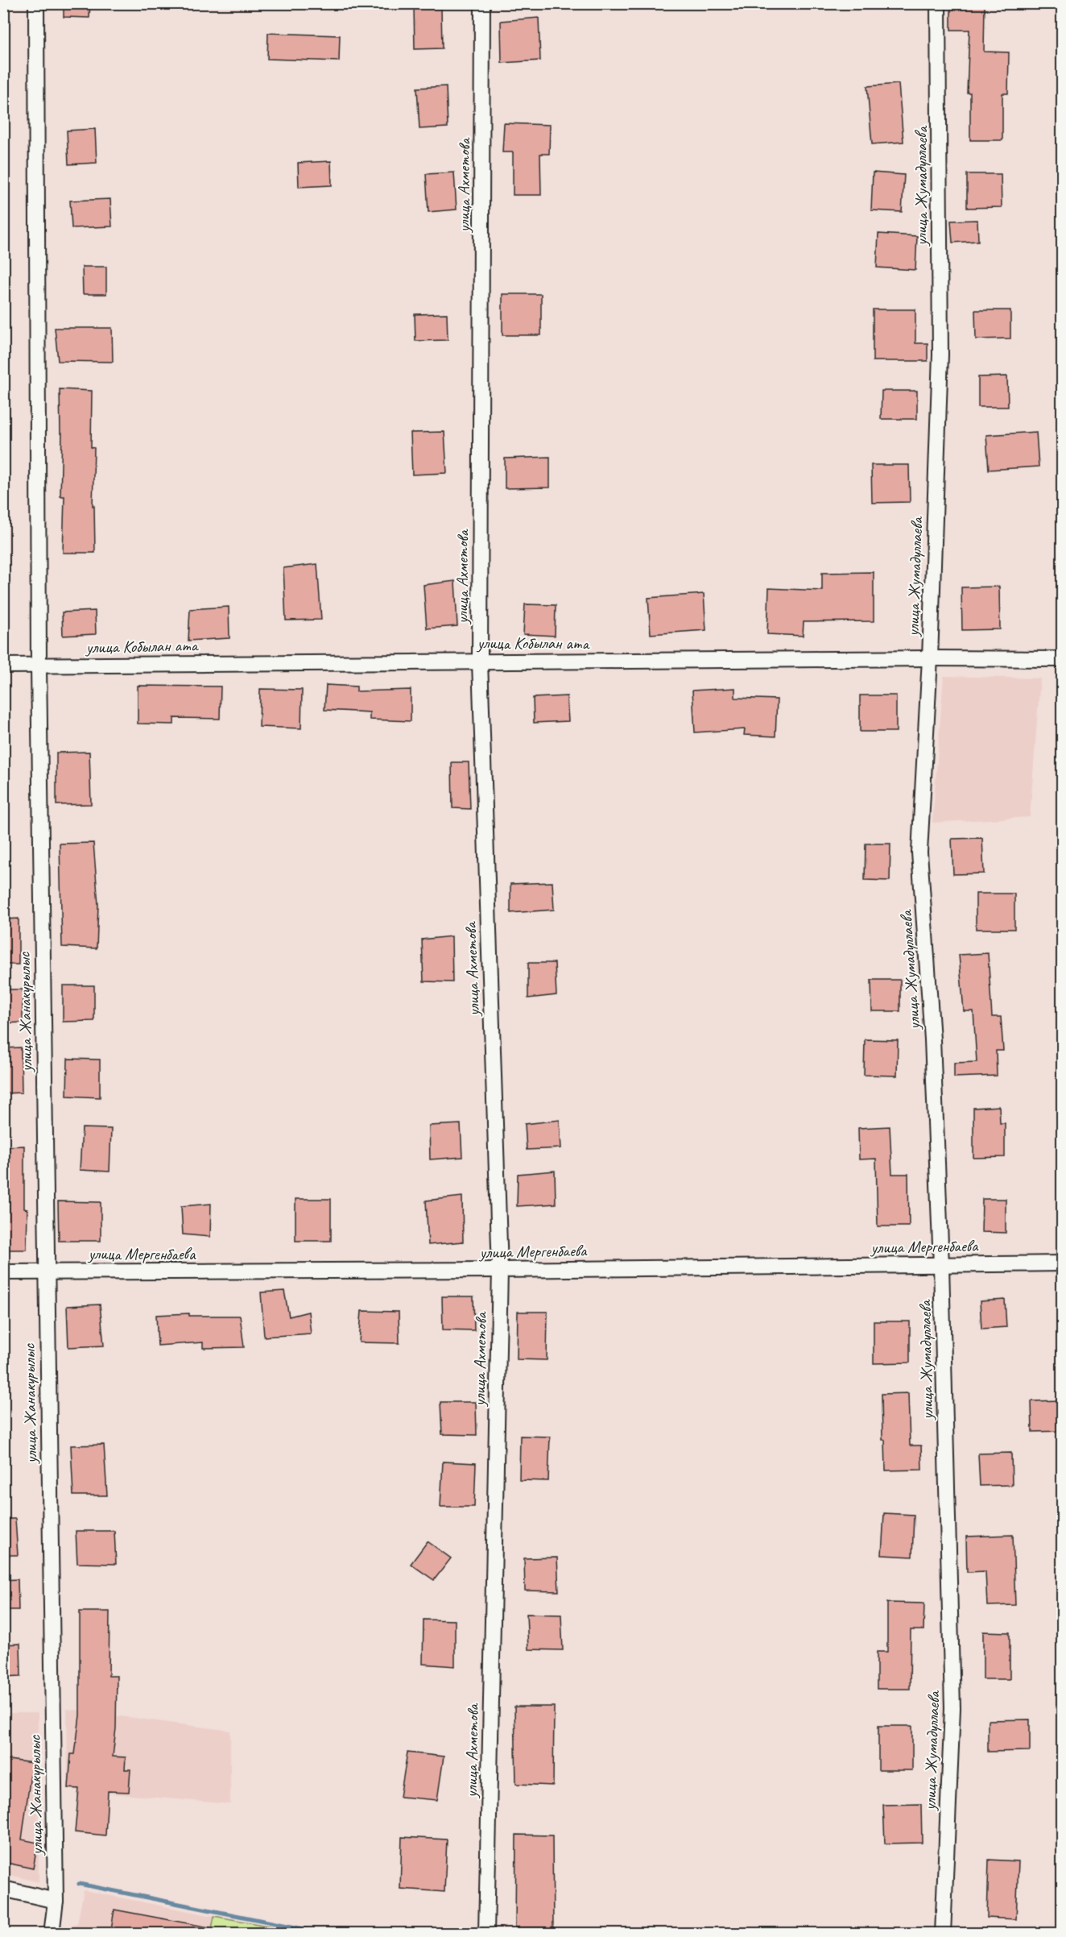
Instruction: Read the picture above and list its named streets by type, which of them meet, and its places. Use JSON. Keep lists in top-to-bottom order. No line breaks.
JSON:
{"streets":{"street":["улица Ахметова","улица Жумадуллаева","улица Кобылан ата","улица Жанакурылыс","улица Мергенбаева"]},"crossings":[["улица Ахметова","улица Кобылан ата"],["улица Ахметова","улица Мергенбаева"],["улица Жумадуллаева","улица Кобылан ата"],["улица Жумадуллаева","улица Мергенбаева"],["улица Кобылан ата","улица Жанакурылыс"],["улица Жанакурылыс","улица Мергенбаева"]]}
